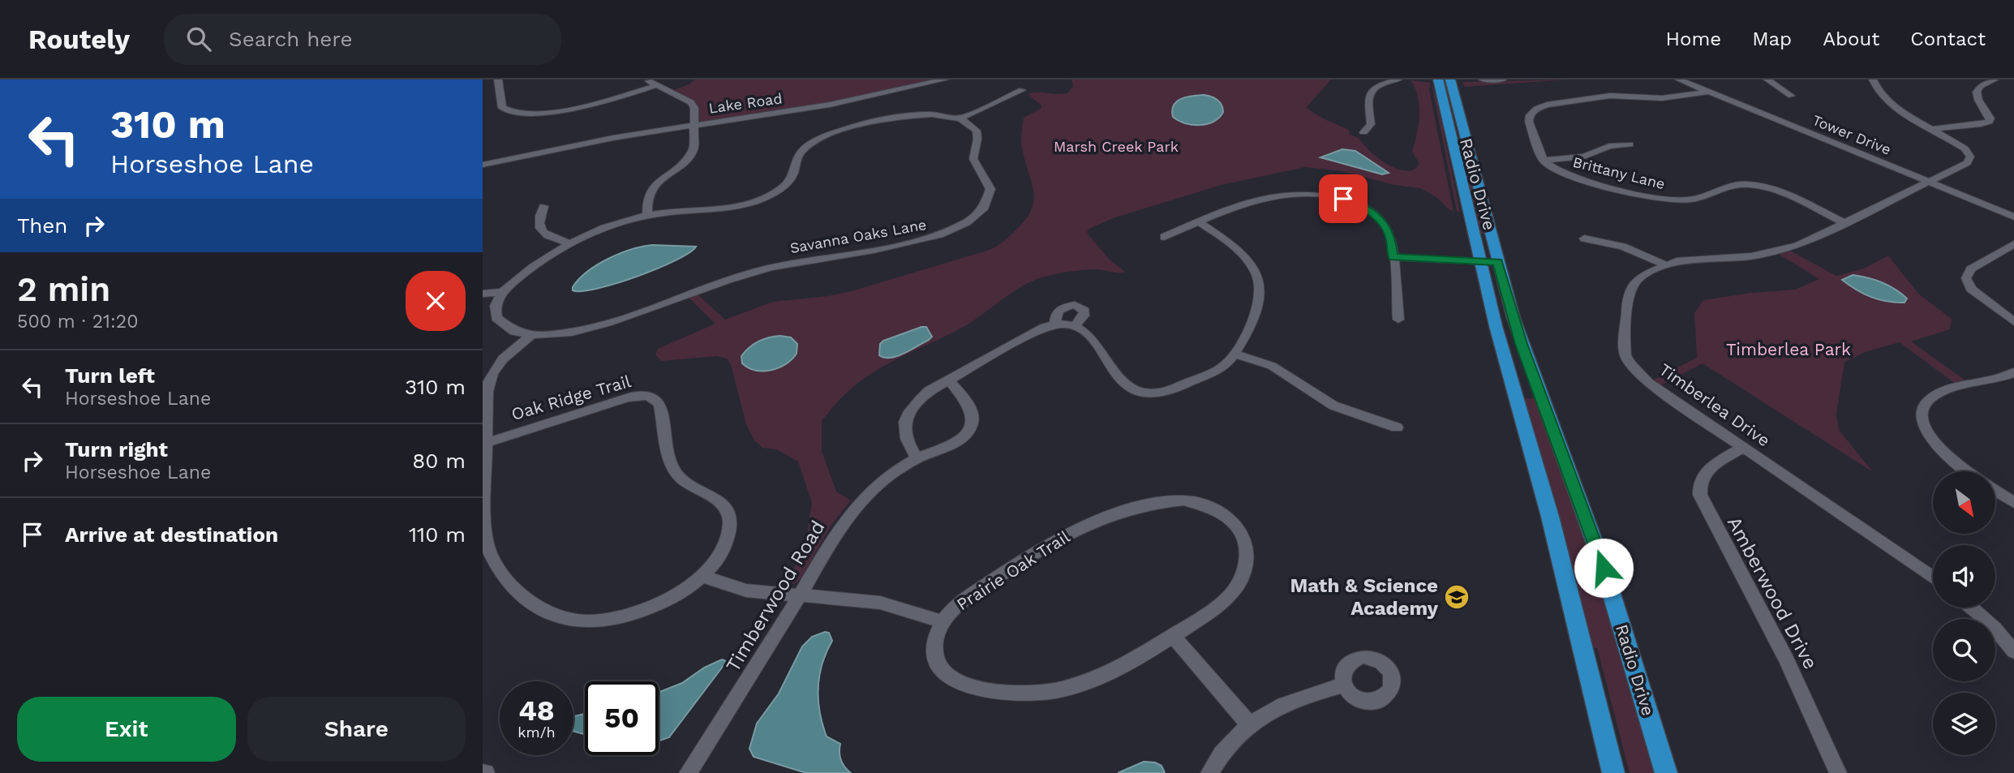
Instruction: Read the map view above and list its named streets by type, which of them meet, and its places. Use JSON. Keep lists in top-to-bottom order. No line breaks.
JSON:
{"streets":{"main road":["Radio Drive"],"street":["Lake Road","Tower Drive","Brittany Lane","Savanna Oaks Lane","Oak Ridge Trail","Timberlea Drive","Prairie Oak Trail","Amberwood Drive","Timberwood Road"]},"crossings":[["Tower Drive","Timberlea Drive"],["Brittany Lane","Timberlea Drive"],["Savanna Oaks Lane","Oak Ridge Trail"],["Timberlea Drive","Amberwood Drive"],["Prairie Oak Trail","Timberwood Road"]],"parks":["Marsh Creek Park","Timberlea Park"],"places":{"school or university":["Math & Science Academy"]},"north":"bottom right","page":{"header":"Routely","search":"Search here","nav":["Home","Map","About","Contact"],"turn":["310 m","Horseshoe Lane"],"then":"Then","heading":["2 min","500 m · 21:20"],"list":[{"name":"Turn left","note":"Horseshoe Lane","value":"310 m"},{"name":"Turn right","note":"Horseshoe Lane","value":"80 m"},{"name":"Arrive at destination","value":"110 m"}],"speed":"48 km/h","limit":"50","buttons":["Exit","Share"]}}
